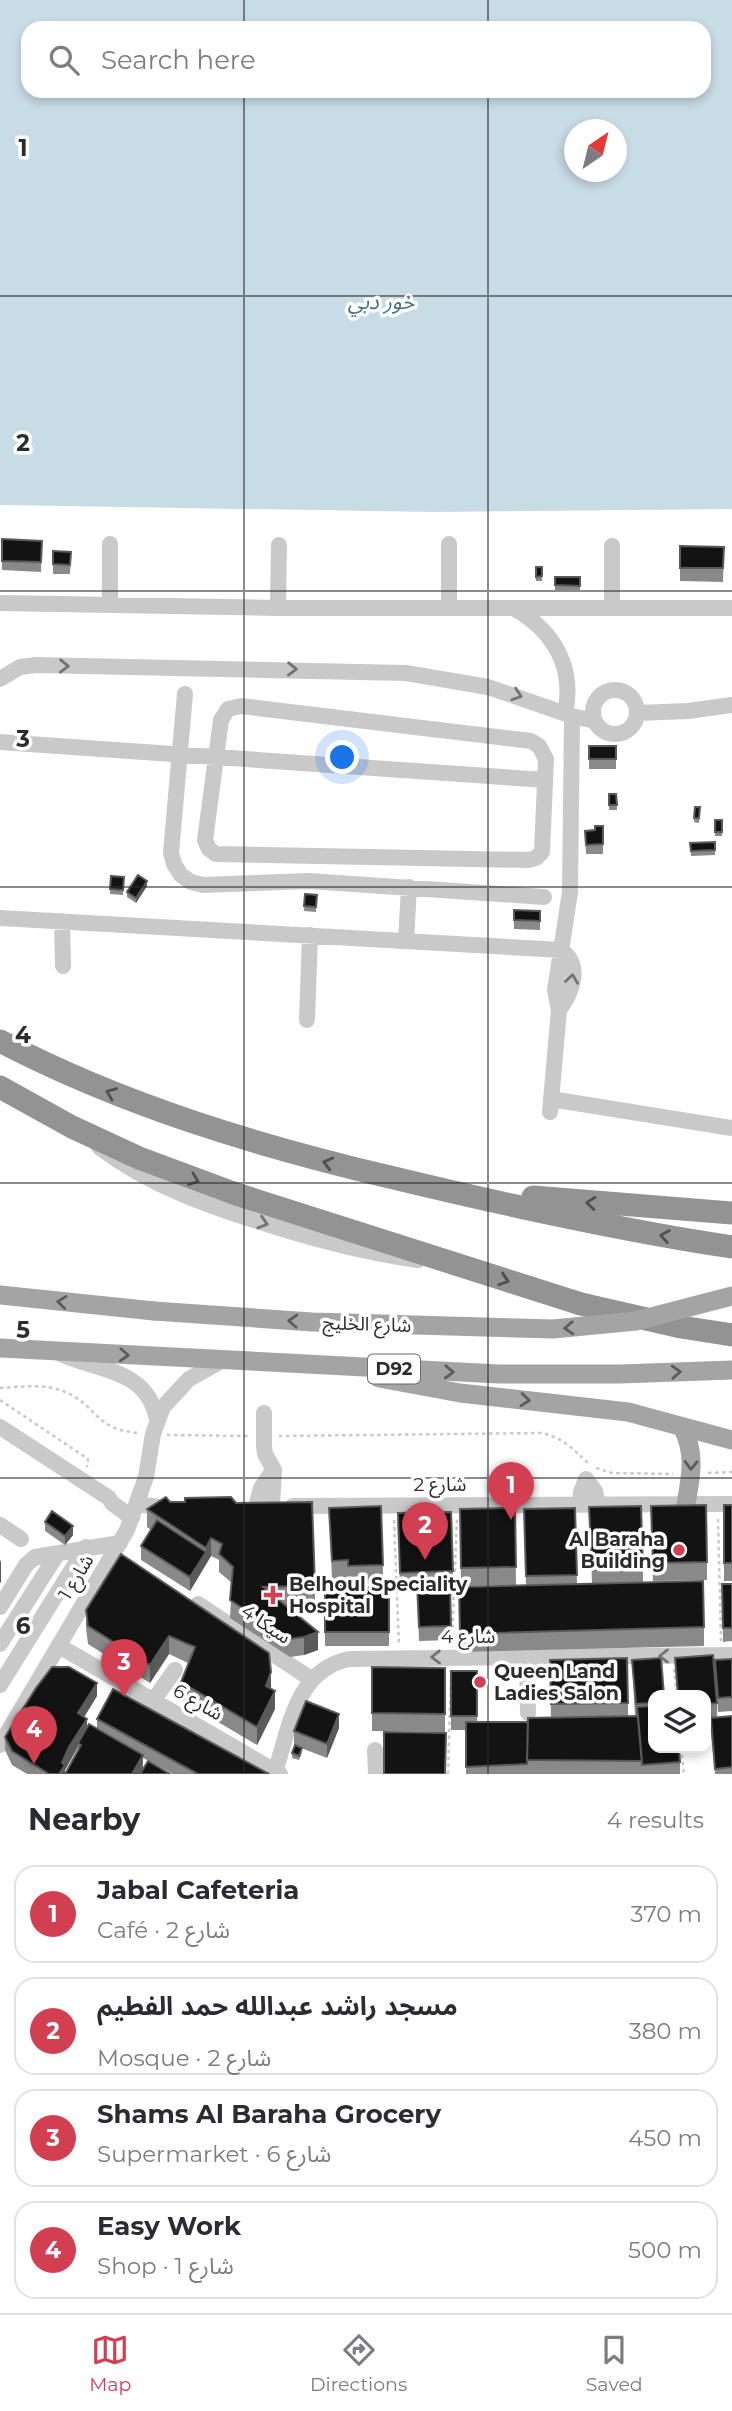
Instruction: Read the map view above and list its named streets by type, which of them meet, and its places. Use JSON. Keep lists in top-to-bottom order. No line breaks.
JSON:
{"streets":{"main road":["شارع الخليج","D92"],"street":["شارع 2","شارع 1","4 سيكا","شارع 4","شارع 6"]},"crossings":[["D92","شارع 1"],["شارع 1","شارع 6"],["4 سيكا","شارع 4"],["شارع 4","شارع 6"]],"one_way":["شارع 4"],"water":["خور دبي"],"places":{"other":["Al Baraha Building","Queen Land Ladies Salon"],"health":["Belhoul Speciality Hospital"]},"north":"top right","page":{"search":"Search here","pins":["1","2","3","4"],"heading":["Nearby","4 results"],"list":[{"mark":"1","name":"Jabal Cafeteria","note":"Café · شارع 2","value":"370 m"},{"mark":"2","name":"مسجد راشد عبدالله حمد الفطيم","note":"Mosque · شارع 2","value":"380 m"},{"mark":"3","name":"Shams Al Baraha Grocery","note":"Supermarket · شارع 6","value":"450 m"},{"mark":"4","name":"Easy Work","note":"Shop · شارع 1","value":"500 m"}],"nav":["Map","Directions","Saved"]},"grid":{"rows":["1","2","3","4","5","6"]}}
